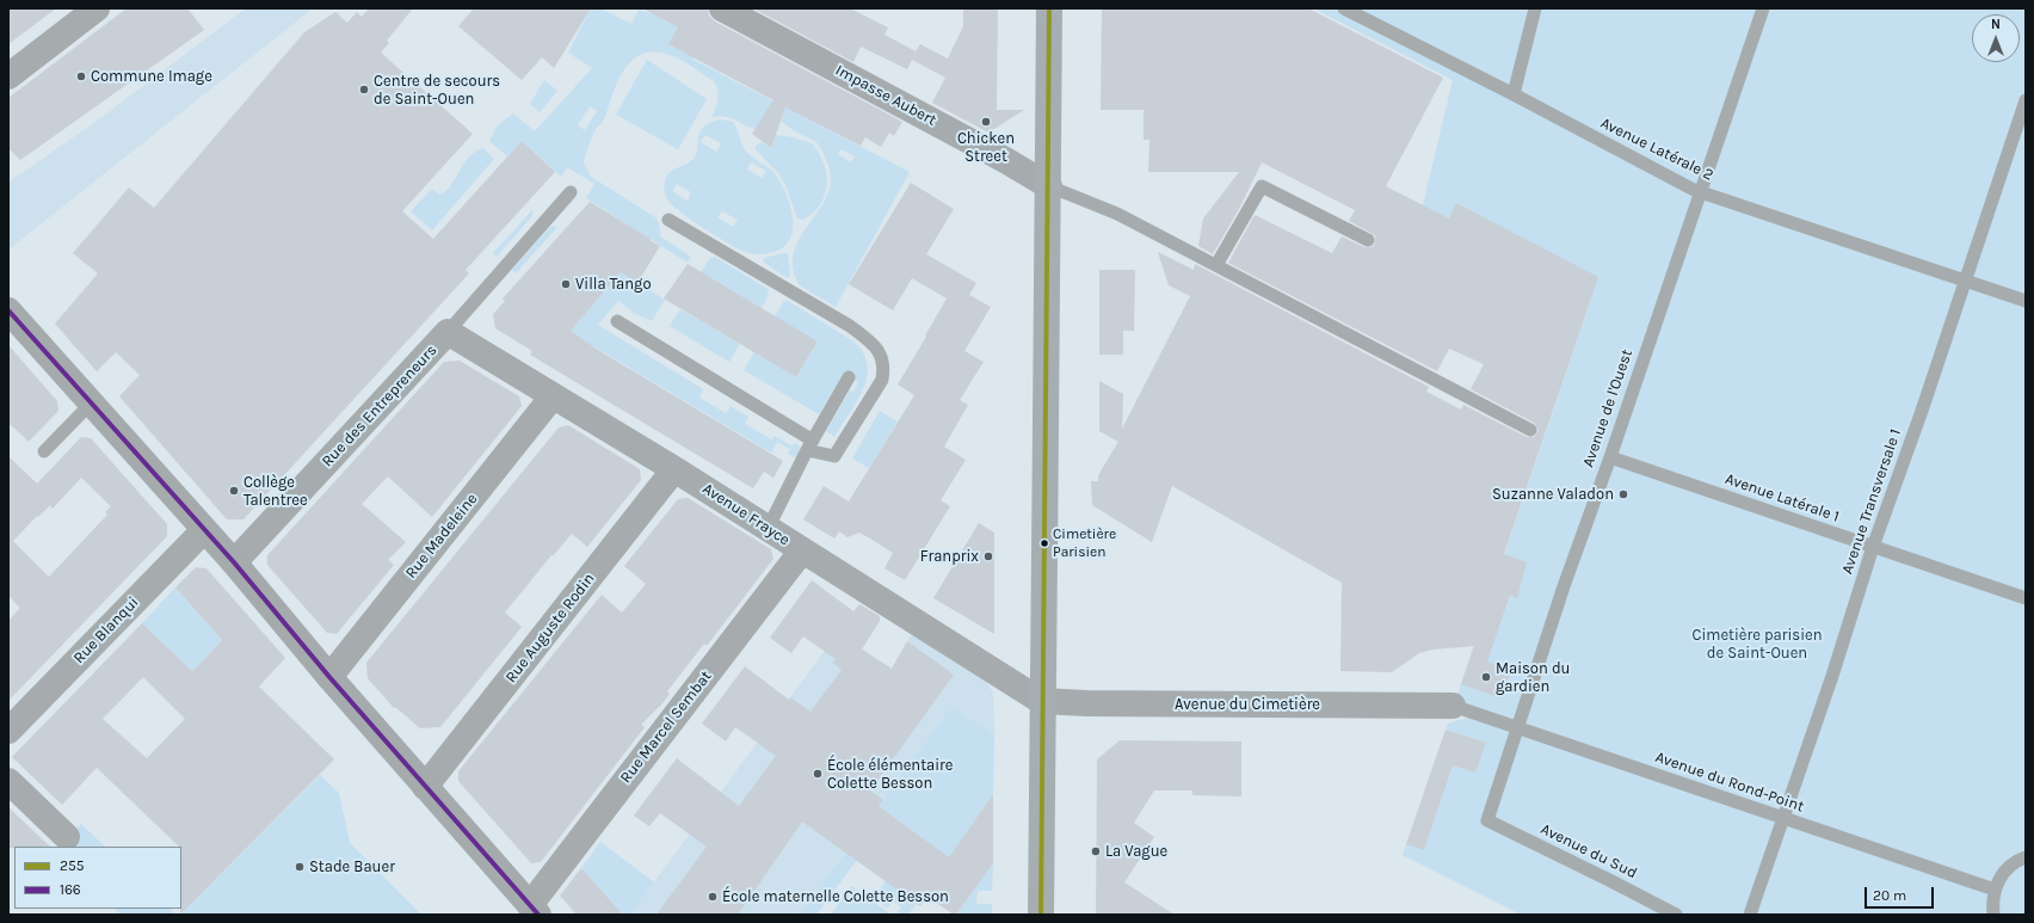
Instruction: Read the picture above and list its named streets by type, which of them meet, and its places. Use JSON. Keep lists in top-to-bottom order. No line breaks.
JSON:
{"streets":{"street":["Impasse Aubert","Rue des Entrepreneurs","Avenue Frayce","Rue Madeleine","Rue Auguste Rodin","Rue Blanqui","Avenue du Cimetière","Rue Marcel Sembat"],"lane":["Avenue Latérale 2","Avenue de l'Ouest","Avenue Latérale 1","Avenue Transversale 1","Avenue du Rond-Point","Avenue du Sud"]},"crossings":[["Avenue Latérale 2","Avenue de l'Ouest"],["Avenue Latérale 2","Avenue Transversale 1"],["Rue des Entrepreneurs","Avenue Frayce"],["Avenue de l'Ouest","Avenue Latérale 1"],["Avenue de l'Ouest","Avenue du Rond-Point"],["Avenue de l'Ouest","Avenue du Sud"],["Avenue Latérale 1","Avenue Transversale 1"],["Avenue Transversale 1","Avenue du Rond-Point"],["Avenue Frayce","Rue Madeleine"],["Avenue Frayce","Rue Auguste Rodin"],["Avenue Frayce","Avenue du Cimetière"],["Avenue Frayce","Rue Marcel Sembat"],["Avenue du Cimetière","Avenue du Rond-Point"]],"parks":["Cimetière parisien de Saint-Ouen"],"places":["Commune Image","Centre de secours de Saint-Ouen","Chicken Street","Villa Tango","Collège Talentree","Suzanne Valadon","Cimetière Parisien","Franprix","Maison du gardien","École élémentaire Colette Besson","La Vague","Stade Bauer","École maternelle Colette Besson"],"lines":["transit line 255","transit line 166"],"legend":["255","166"],"scale_bar":"20 m","north":"top"}
